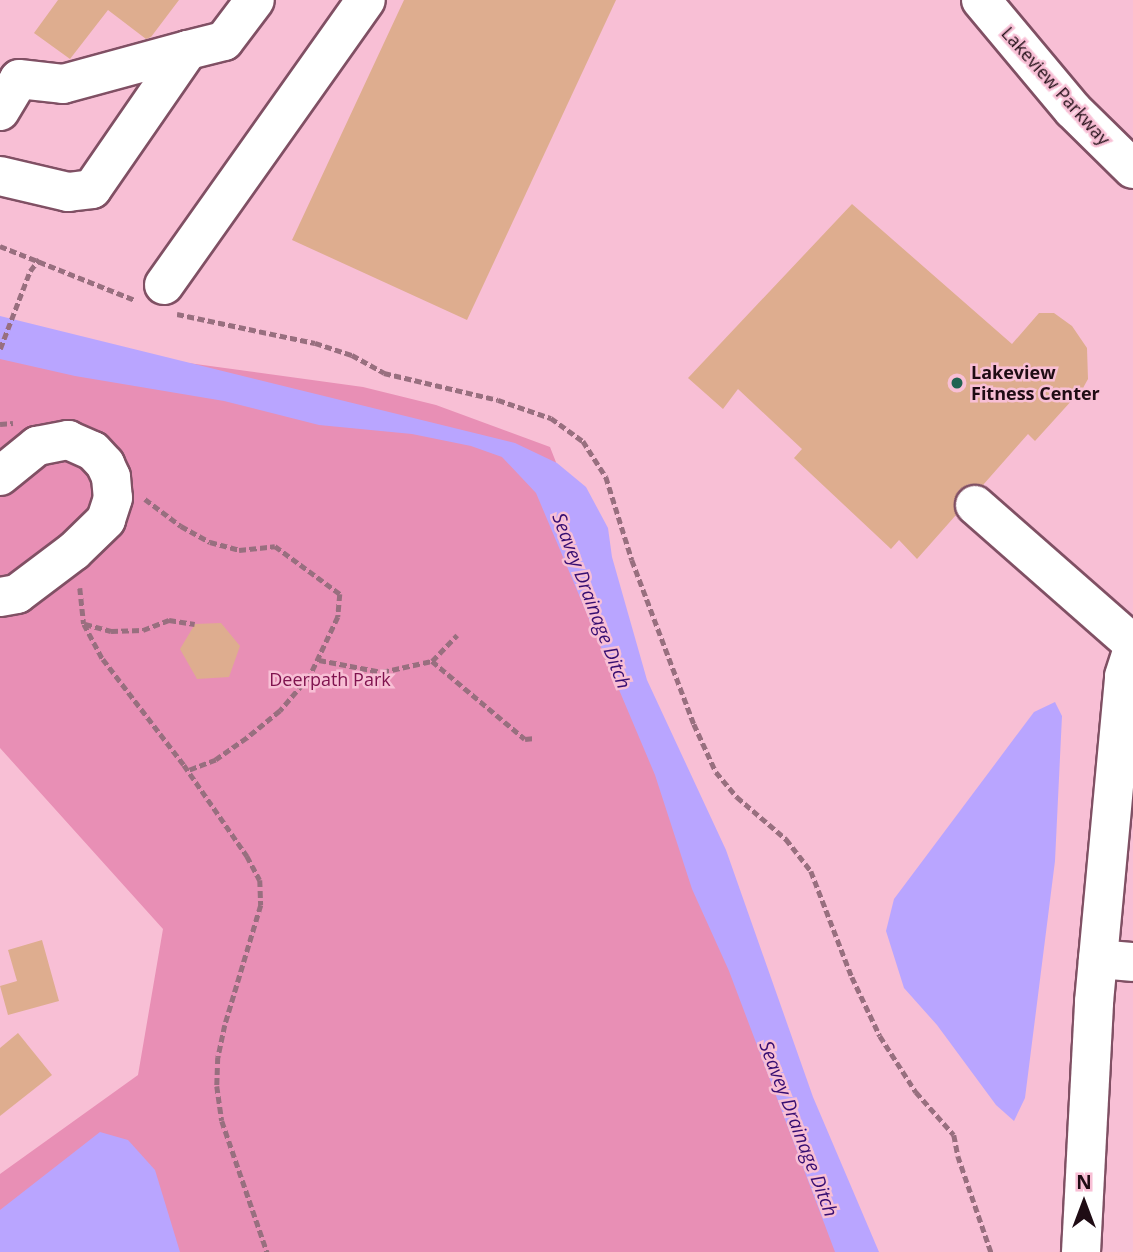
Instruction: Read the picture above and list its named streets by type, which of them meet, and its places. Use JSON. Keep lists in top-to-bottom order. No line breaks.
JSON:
{"streets":{"street":["Lakeview Parkway"]},"water":["Seavey Drainage Ditch"],"parks":["Deerpath Park"],"places":["Lakeview Fitness Center"],"north":"top"}
